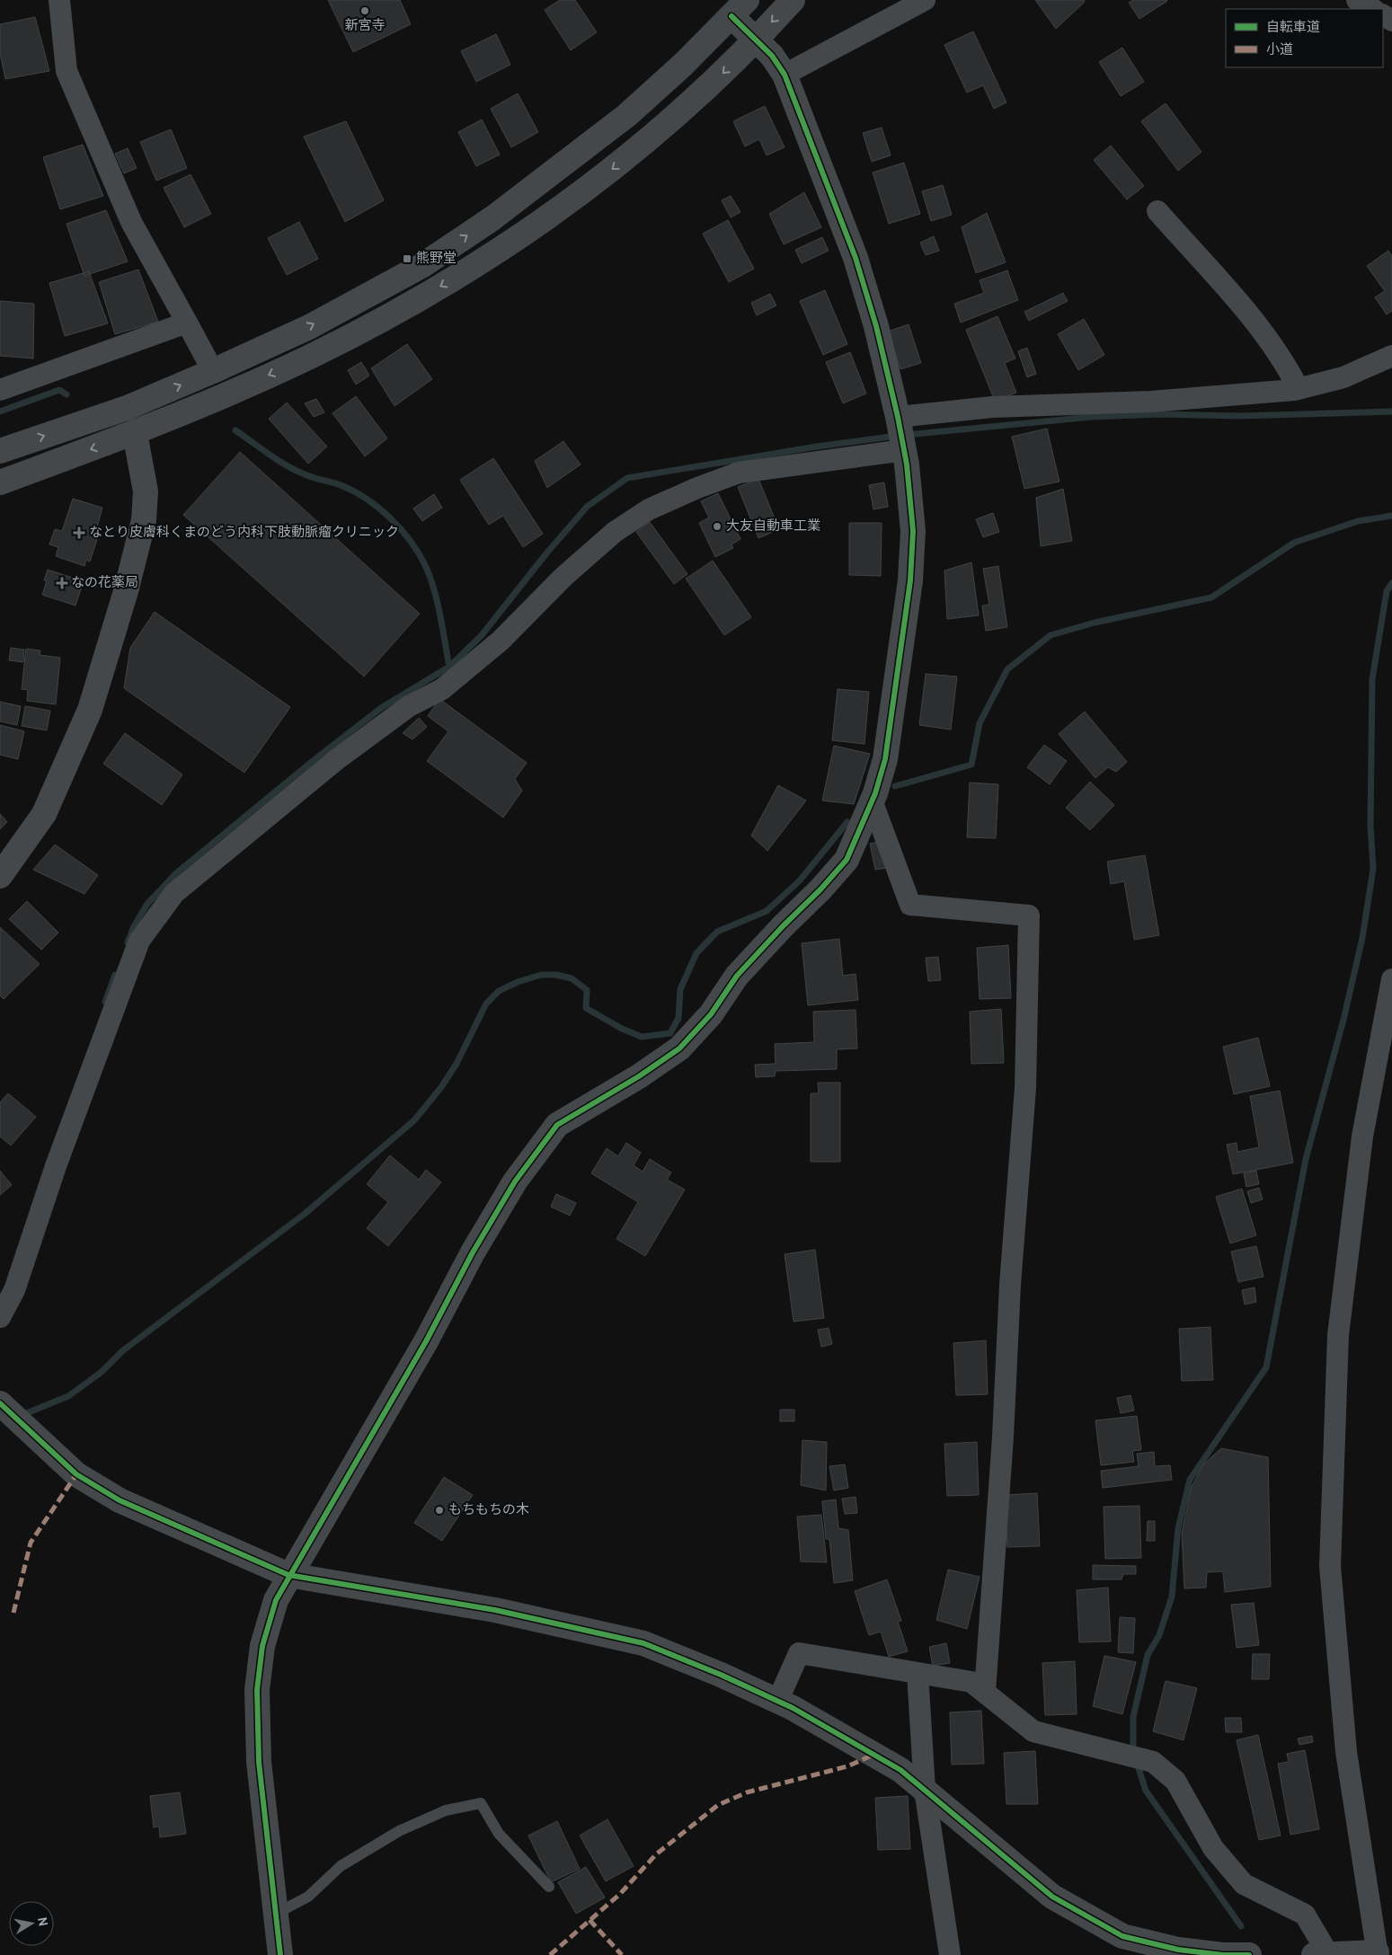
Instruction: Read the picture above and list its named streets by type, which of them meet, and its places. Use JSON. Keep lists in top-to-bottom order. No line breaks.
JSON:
{"places":{"other":["新宮寺","大友自動車工業","もちもちの木"],"transit":["熊野堂"],"health":["なとり皮膚科くまのどう内科下肢動脈瘤クリニック","なの花薬局"]},"legend":["自転車道","小道"],"north":"right"}
